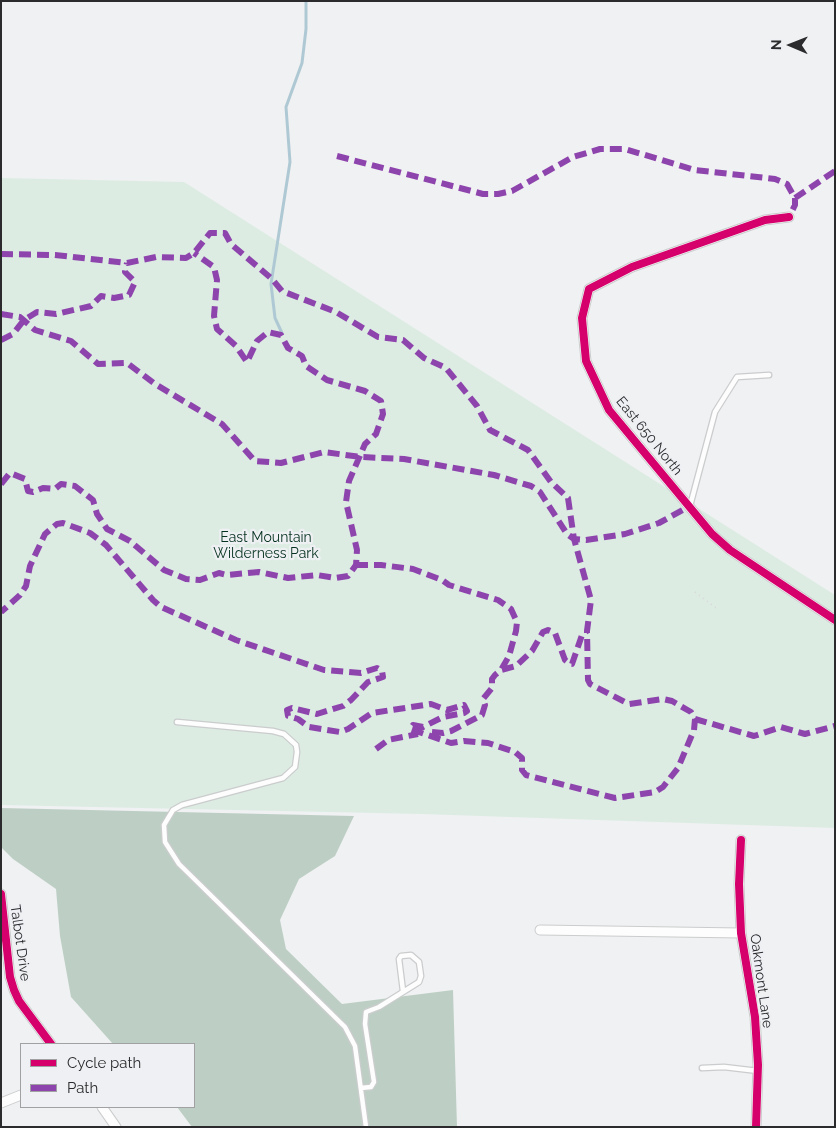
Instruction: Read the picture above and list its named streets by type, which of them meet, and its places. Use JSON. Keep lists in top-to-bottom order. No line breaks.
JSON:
{"streets":{"street":["East 650 North","Talbot Drive","Oakmont Lane"]},"parks":["East Mountain Wilderness Park"],"legend":["Cycle path","Path"],"north":"left"}
